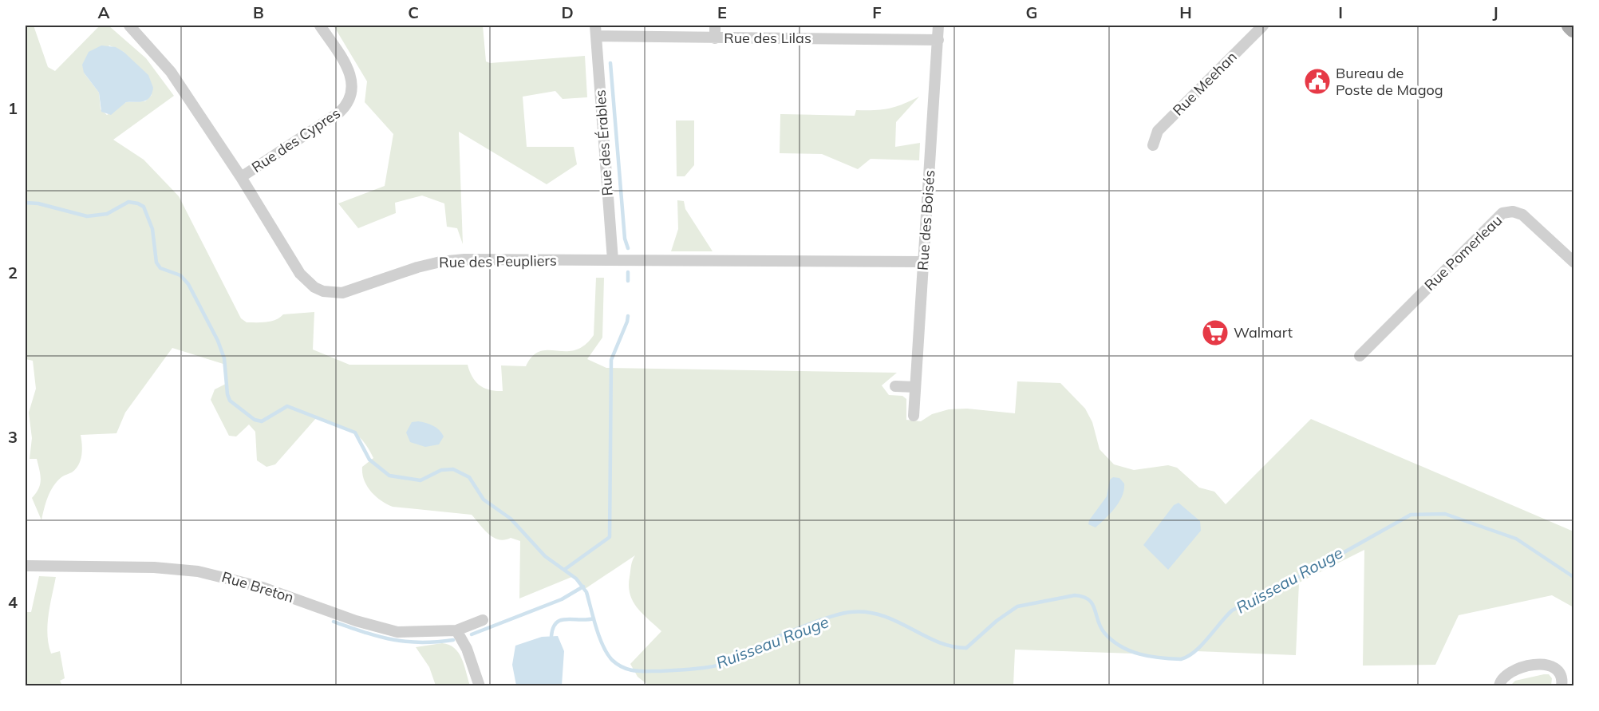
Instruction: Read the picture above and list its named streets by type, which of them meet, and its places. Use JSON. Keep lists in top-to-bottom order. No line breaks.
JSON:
{"streets":{"street":["Rue des Lilas","Rue Meehan","Rue des Cypres","Rue des Érables","Rue des Boisés","Rue Pomerleau","Rue des Peupliers","Rue Breton"]},"crossings":[["Rue des Lilas","Rue des Érables"],["Rue des Lilas","Rue des Boisés"],["Rue des Cypres","Rue des Peupliers"],["Rue des Érables","Rue des Peupliers"],["Rue des Boisés","Rue des Peupliers"]],"water":["Ruisseau Rouge"],"places":{"public building":["Bureau de Poste de Magog"],"supermarket":["Walmart"]},"grid":{"columns":["A","B","C","D","E","F","G","H","I","J"],"rows":["1","2","3","4"]}}
